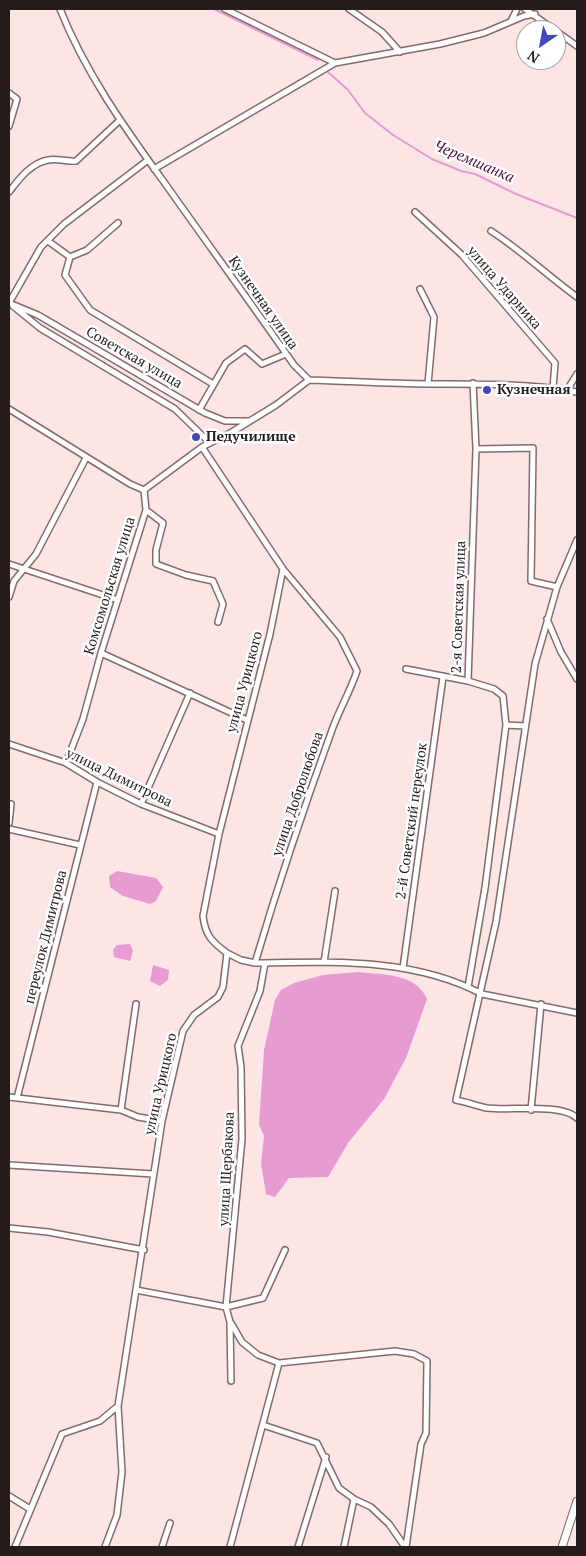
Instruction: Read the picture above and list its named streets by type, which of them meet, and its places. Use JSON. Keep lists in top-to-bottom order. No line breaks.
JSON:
{"streets":{"street":["улица Ударника","Кузнечная улица","Советская улица","Комсомольская улица","2-я Советская улица","улица Урицкого","улица Димитрова","улица Добролюбова","2-й Советский переулок","переулок Димитрова","улица Щербакова"]},"crossings":[["Комсомольская улица","улица Димитрова"],["улица Урицкого","улица Димитрова"],["улица Урицкого","улица Добролюбова"],["улица Димитрова","переулок Димитрова"]],"water":["Черемшанка"],"places":["Кузнечная","Педучилище"],"north":"bottom left"}
